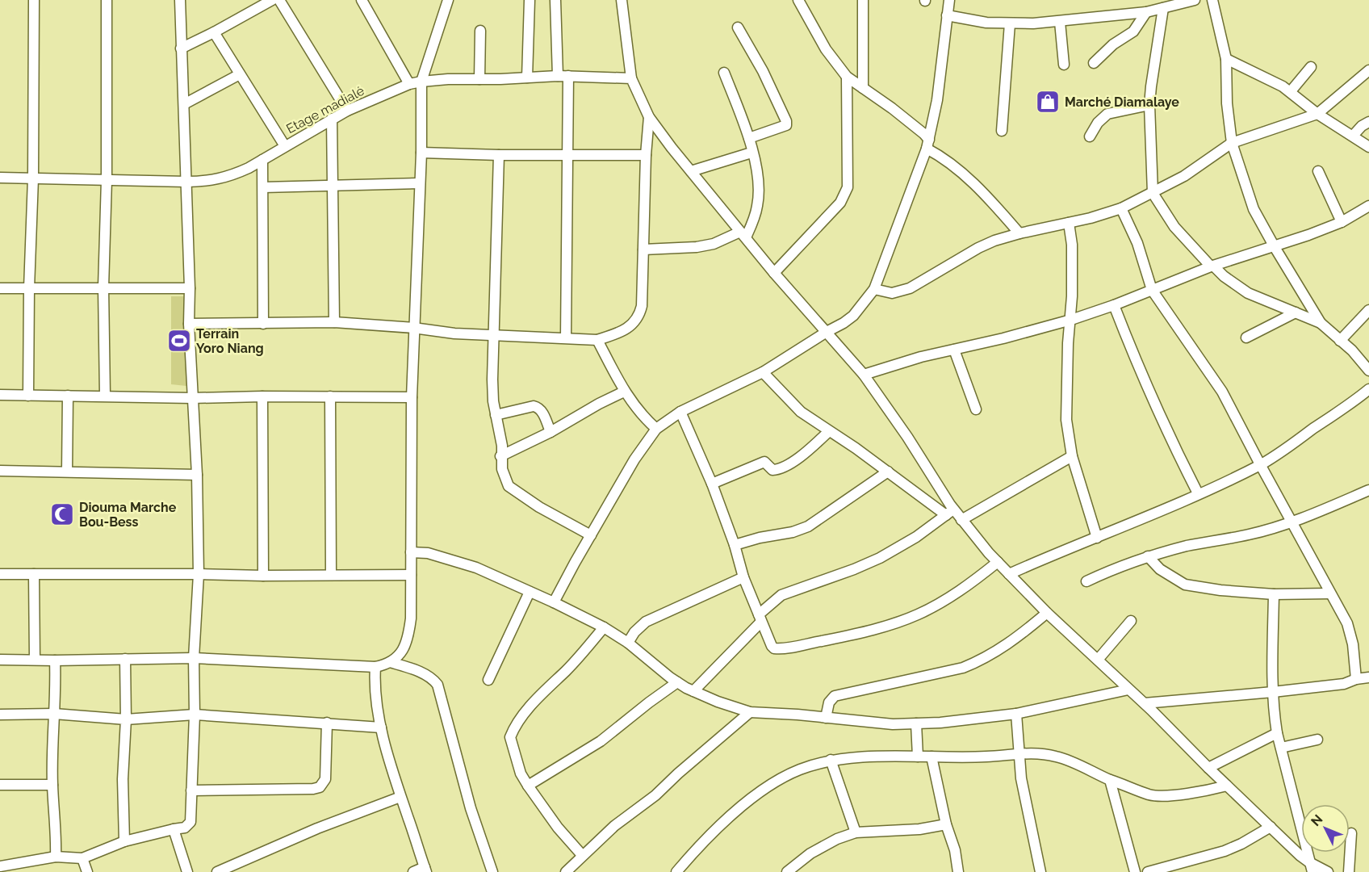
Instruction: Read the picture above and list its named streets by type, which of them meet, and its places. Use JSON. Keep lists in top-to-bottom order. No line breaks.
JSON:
{"streets":{"street":["Etage madialé"]},"places":{"shop":["Marché Diamalaye"],"sports":["Terrain Yoro Niang"],"mosque":["Diouma Marche Bou-Bess"]},"north":"top left"}
